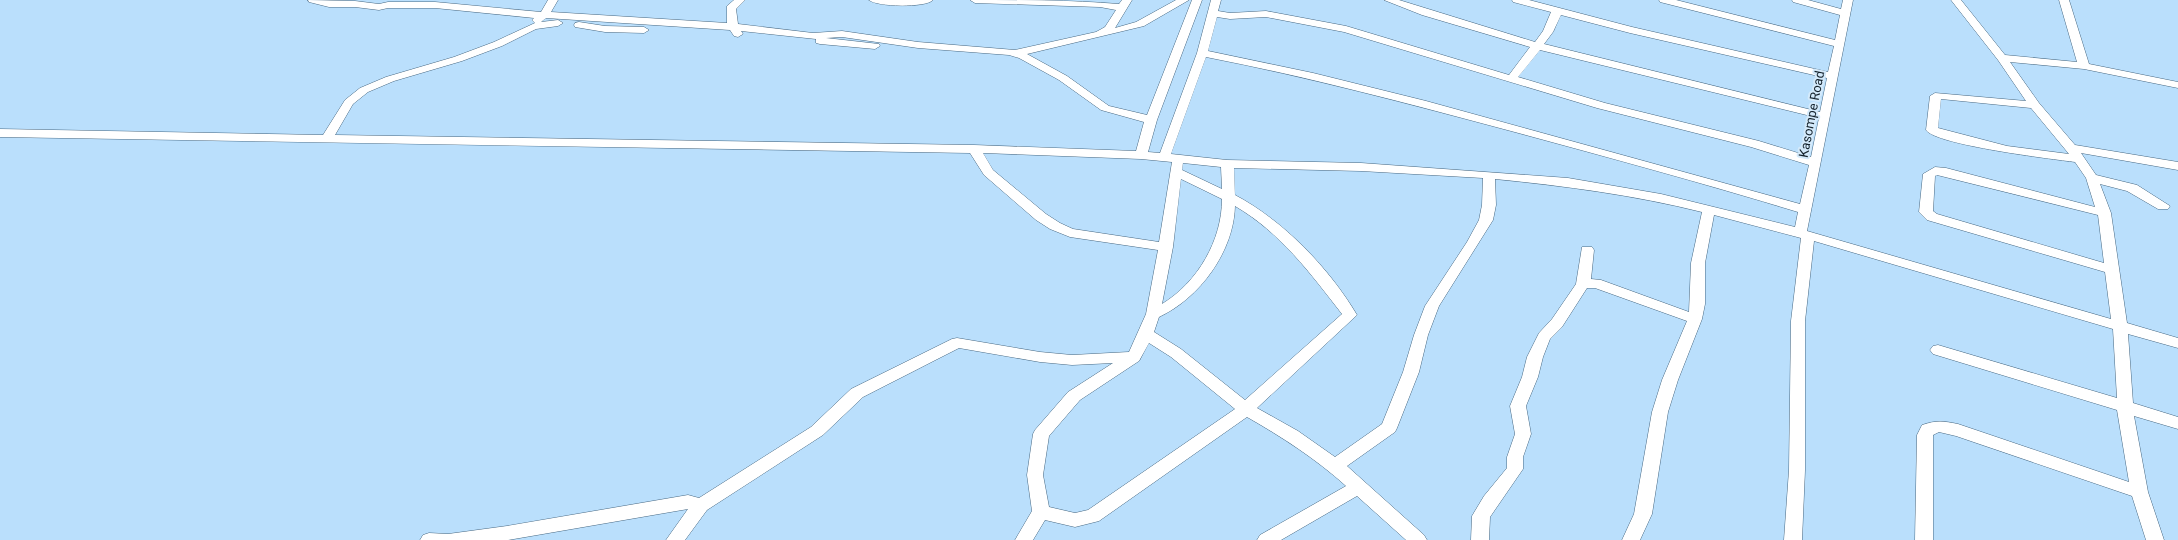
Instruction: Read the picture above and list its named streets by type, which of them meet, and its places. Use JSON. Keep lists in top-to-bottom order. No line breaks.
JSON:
{"streets":{"street":["Kasompe Road"]}}
